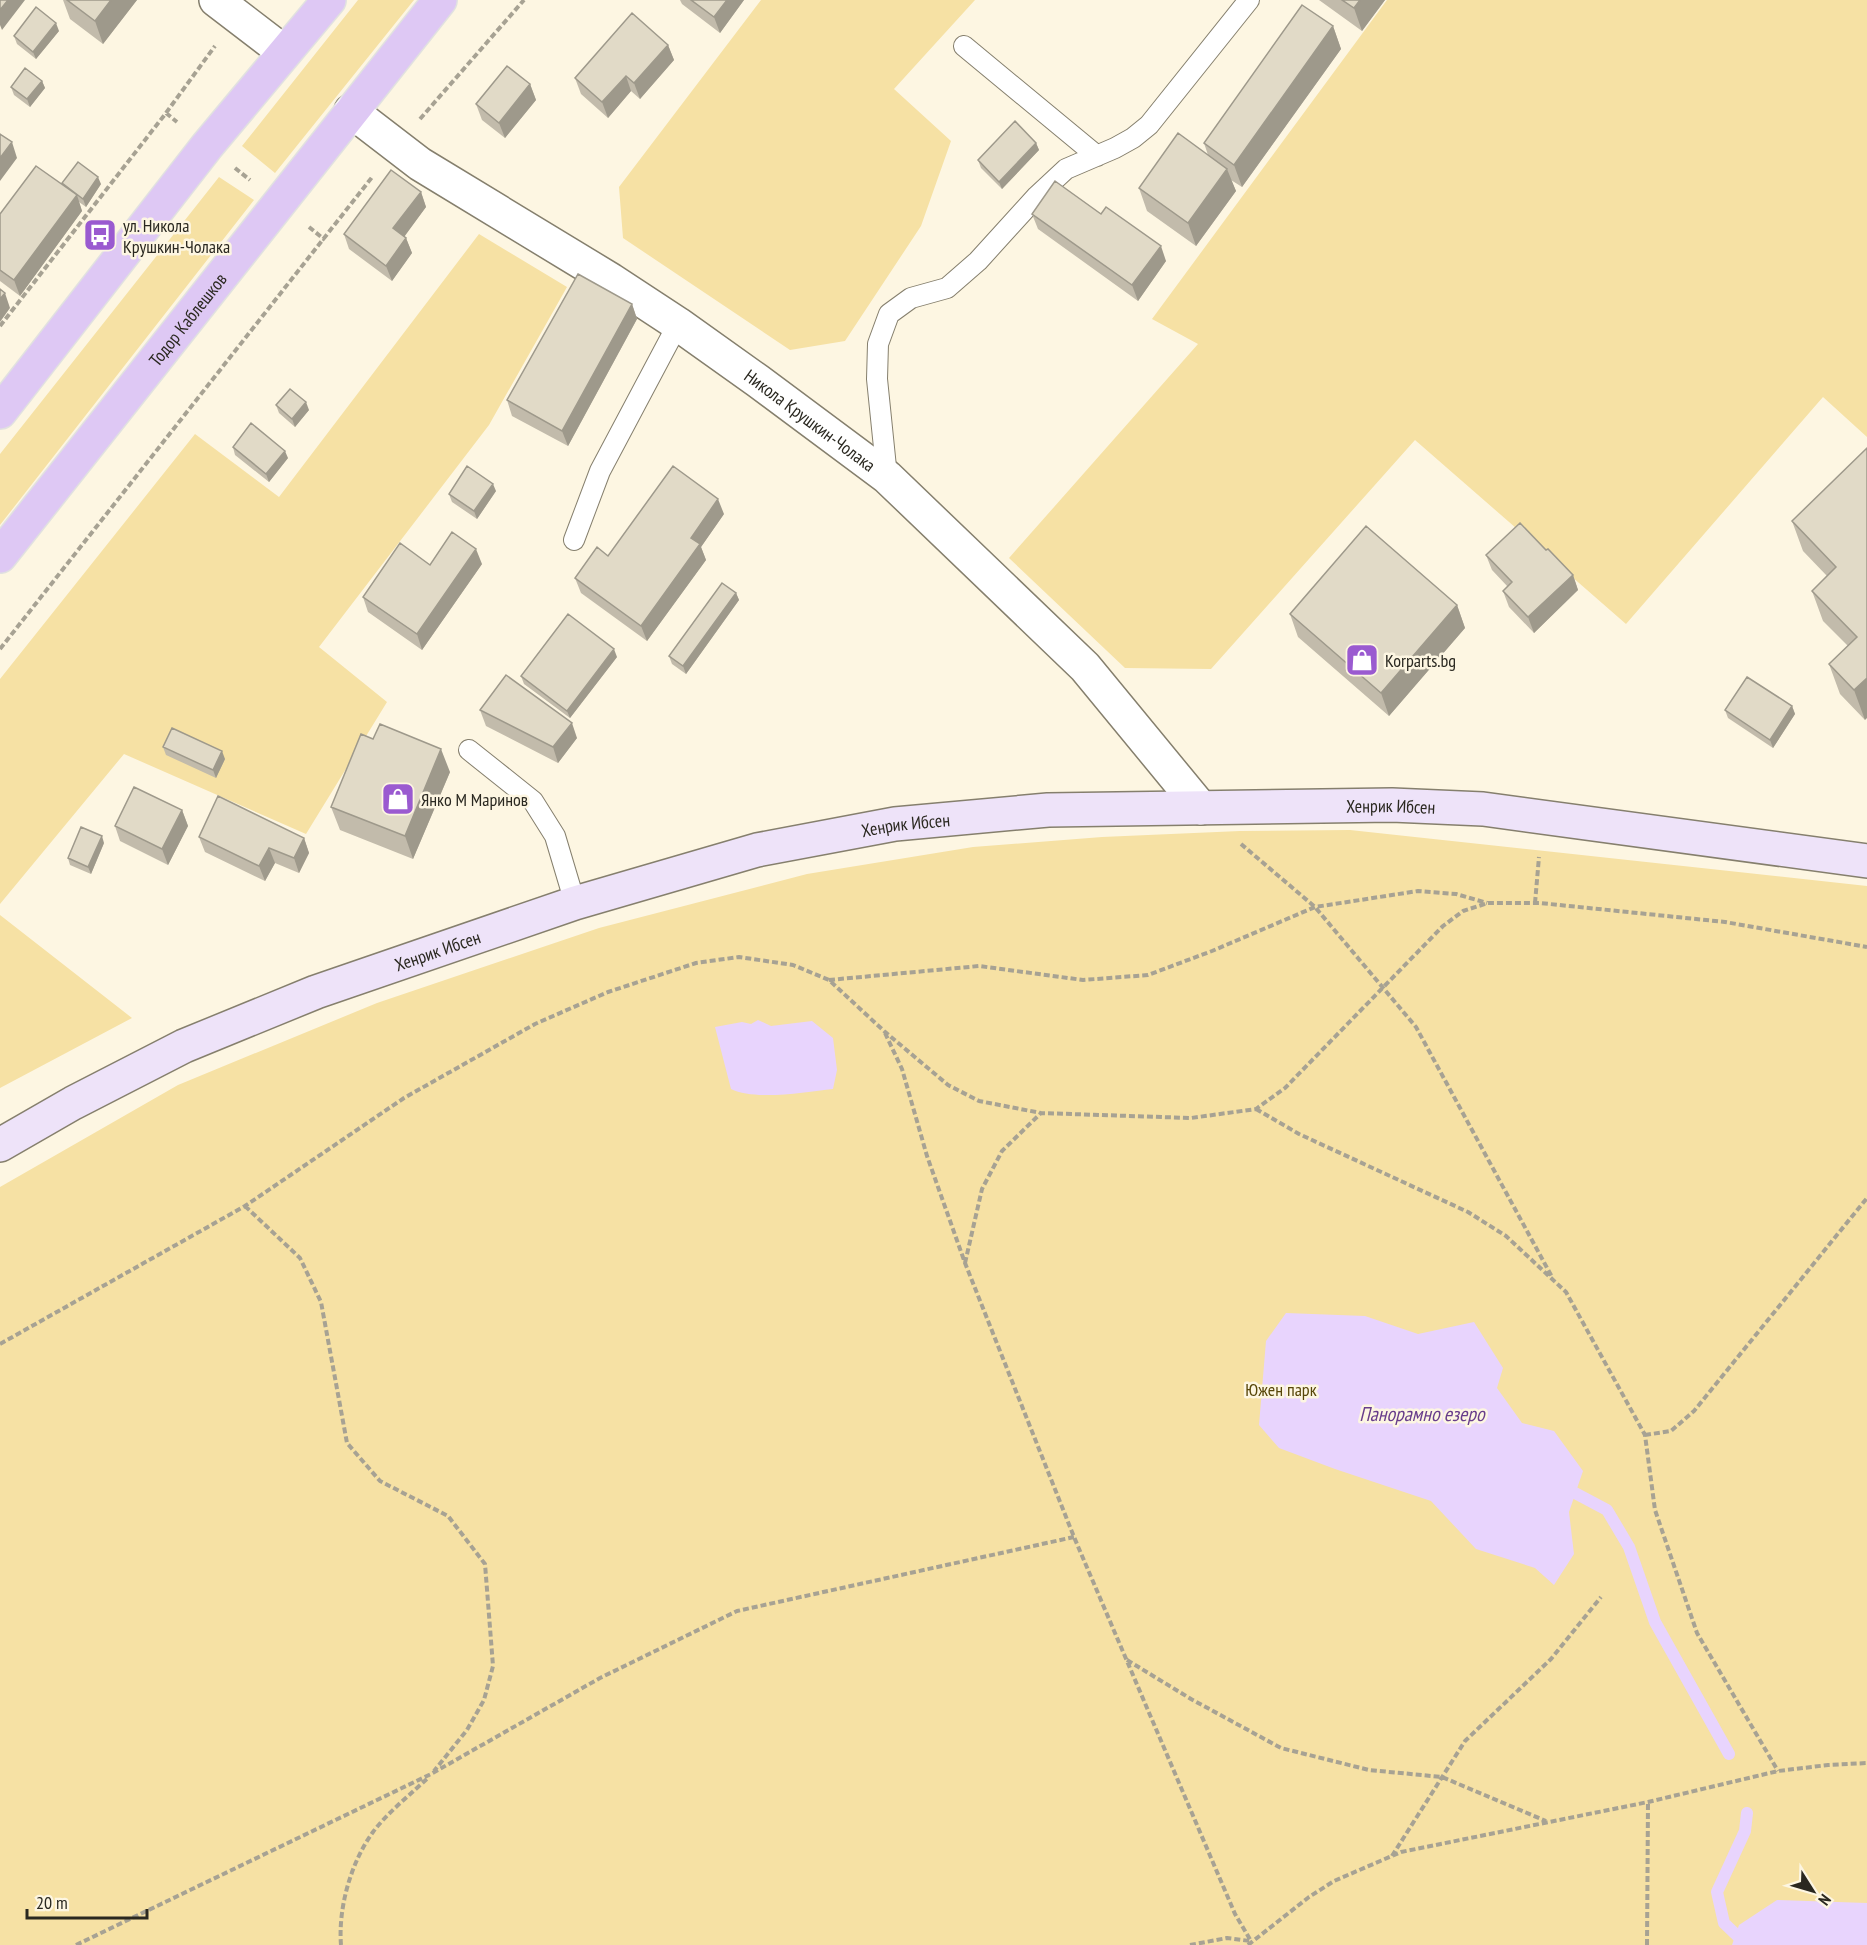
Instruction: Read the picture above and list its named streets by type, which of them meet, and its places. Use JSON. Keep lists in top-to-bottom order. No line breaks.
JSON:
{"streets":{"main road":["Тодор Каблешков","Хенрик Ибсен"],"street":["Никола Крушкин-Чолака"]},"crossings":[["Тодор Каблешков","Никола Крушкин-Чолака"],["Никола Крушкин-Чолака","Хенрик Ибсен"]],"water":["Панорамно езеро"],"parks":["Южен парк"],"places":{"bus stop":["ул. Никола Крушкин-Чолака"],"shop":["Korparts.bg","Янко М Маринов"]},"scale_bar":"20 m","north":"bottom right"}
